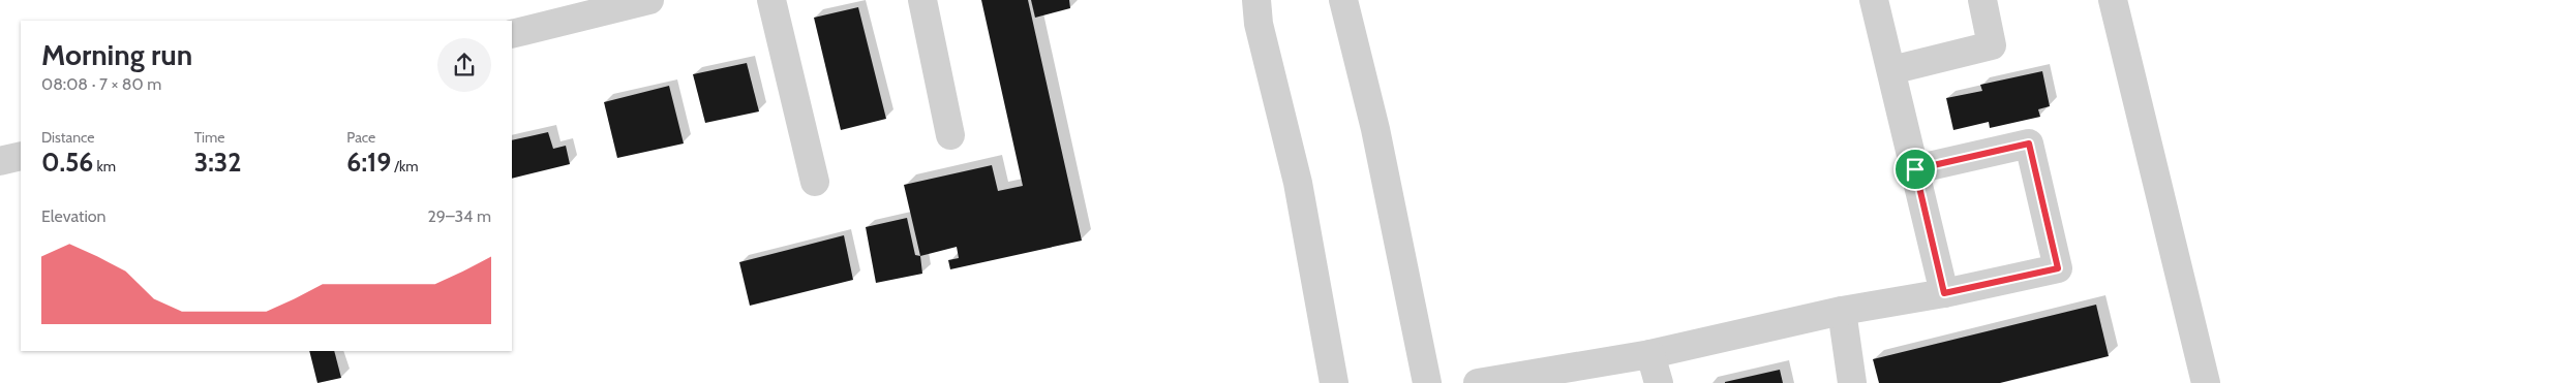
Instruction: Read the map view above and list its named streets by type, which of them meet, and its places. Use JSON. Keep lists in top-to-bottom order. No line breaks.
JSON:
{"page":{"heading":["Morning run","08:08 · 7 × 80 m"],"stats":[["Distance","0.56 km"],["Time","3:32"],["Pace","6:19 /km"]],"chart":["Elevation","29–34 m"]}}
